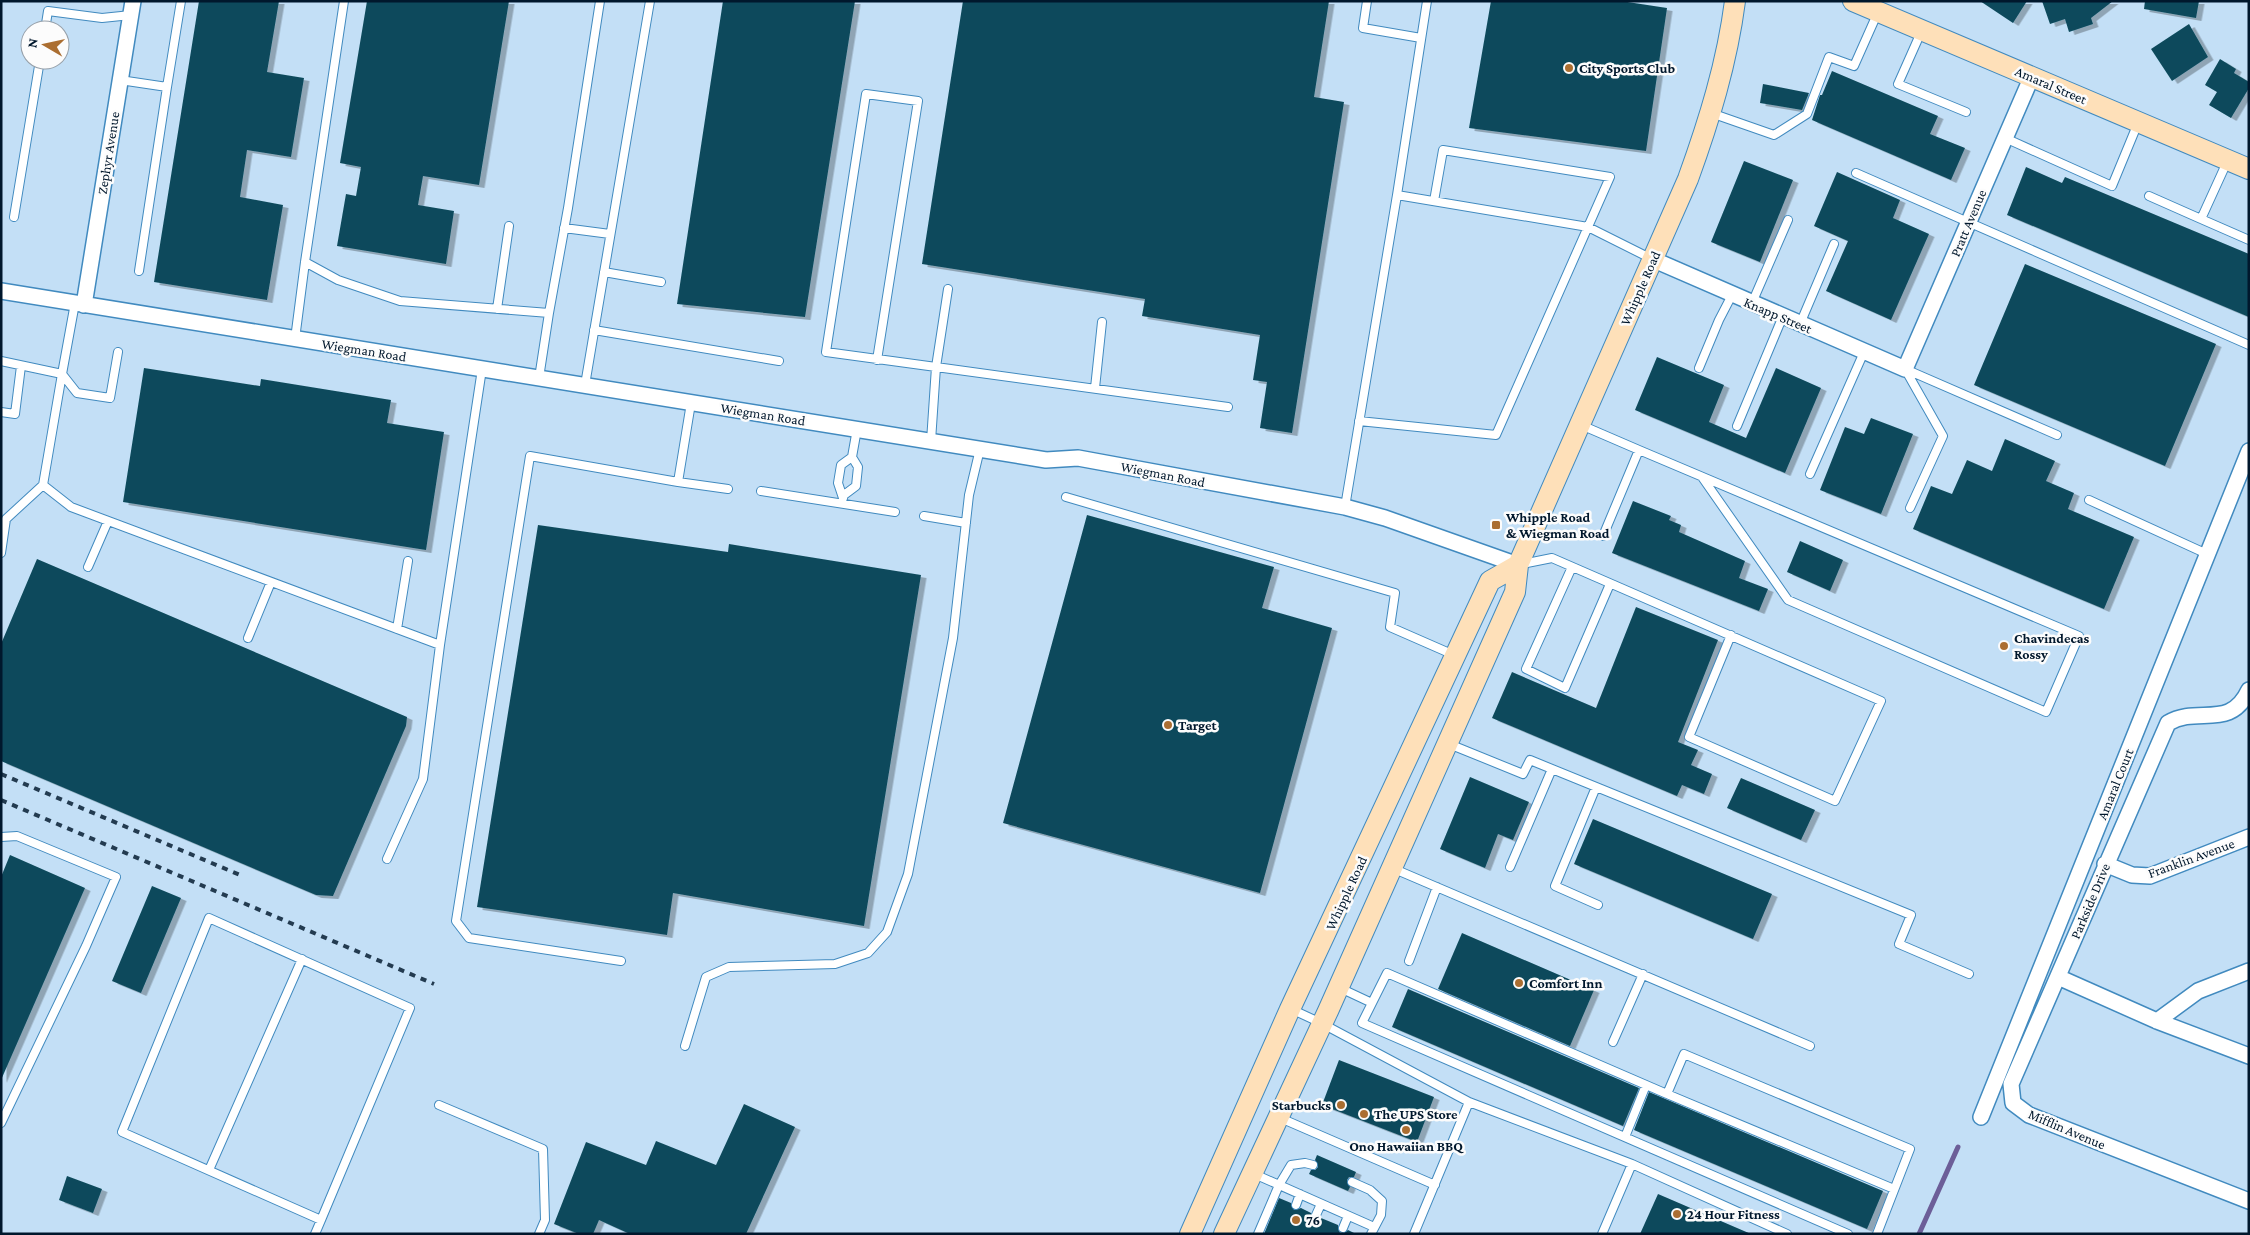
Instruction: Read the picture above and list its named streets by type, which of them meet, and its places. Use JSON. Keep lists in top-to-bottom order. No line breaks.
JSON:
{"streets":{"main road":["Amaral Street","Whipple Road"],"street":["Zephyr Avenue","Pratt Avenue","Knapp Street","Wiegman Road","Amaral Court","Franklin Avenue","Parkside Drive","Mifflin Avenue"]},"crossings":[["Amaral Street","Pratt Avenue"],["Zephyr Avenue","Wiegman Road"],["Pratt Avenue","Knapp Street"],["Whipple Road","Knapp Street"],["Whipple Road","Wiegman Road"],["Franklin Avenue","Parkside Drive"],["Parkside Drive","Mifflin Avenue"]],"places":{"other":["City Sports Club","Chavindecas Rossy","Target","Comfort Inn","Starbucks","The UPS Store","Ono Hawaiian BBQ","24 Hour Fitness","76"],"transit":["Whipple Road & Wiegman Road"]},"north":"left"}
